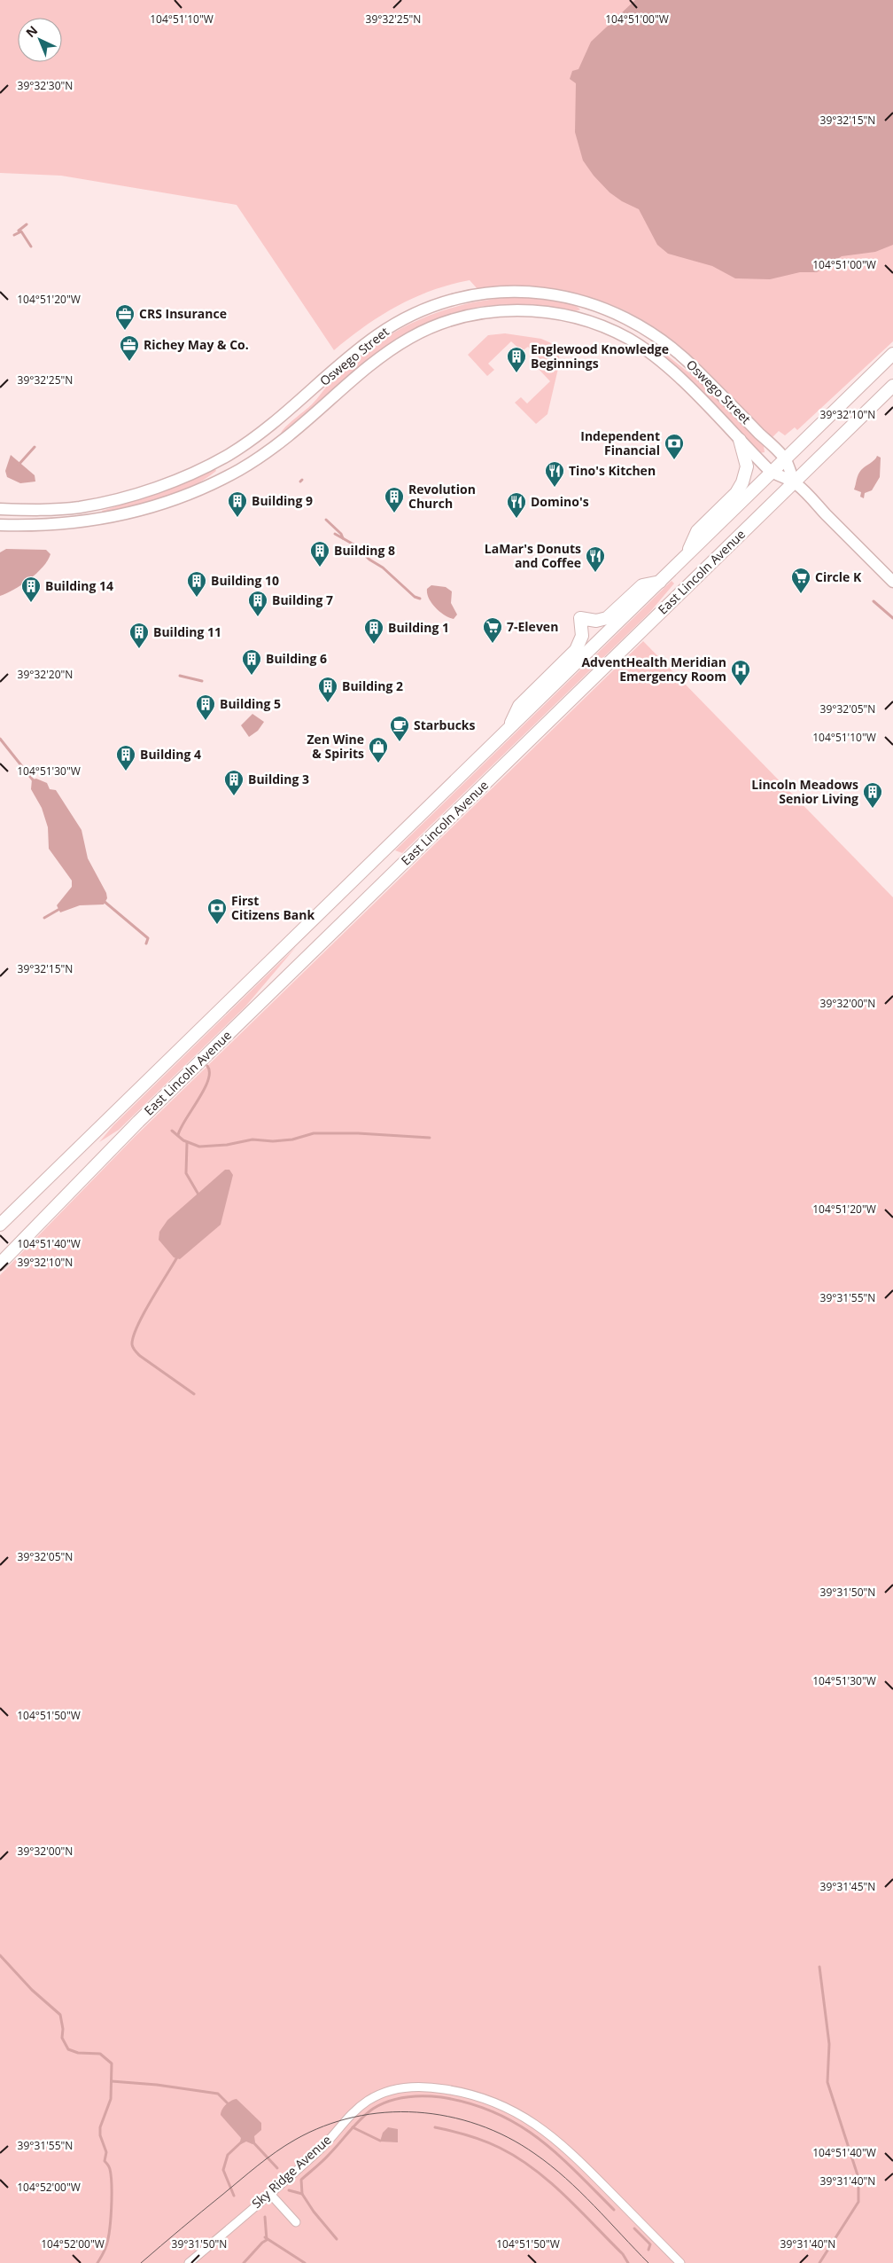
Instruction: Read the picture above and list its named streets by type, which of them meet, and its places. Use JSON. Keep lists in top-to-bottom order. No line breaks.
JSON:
{"streets":{"main road":["Oswego Street","East Lincoln Avenue"],"street":["Sky Ridge Avenue"]},"crossings":[["Oswego Street","East Lincoln Avenue"]],"places":{"office":["CRS Insurance","Richey May & Co."],"building":["Englewood Knowledge Beginnings","Revolution Church","Building 9","Building 8","Building 10","Building 14","Building 7","Building 1","Building 11","Building 6","Building 2","Building 5","Building 4","Building 3","Lincoln Meadows Senior Living"],"bank":["Independent Financial","First Citizens Bank"],"restaurant":["Tino's Kitchen","Domino's","LaMar's Donuts and Coffee"],"supermarket":["Circle K","7-Eleven"],"hospital":["AdventHealth Meridian Emergency Room"],"cafe":["Starbucks"],"shop":["Zen Wine & Spirits"]},"north":"top left","coordinates":["39°32'25\"N","104°51'00\"W","104°51'10\"W","39°32'30\"N","39°32'15\"N","104°51'20\"W","39°32'10\"N","39°32'20\"N","39°32'05\"N","104°51'30\"W","39°32'00\"N","104°51'40\"W","39°31'55\"N","39°31'50\"N","104°51'50\"W","39°31'45\"N","39°31'40\"N","104°52'00\"W"]}
